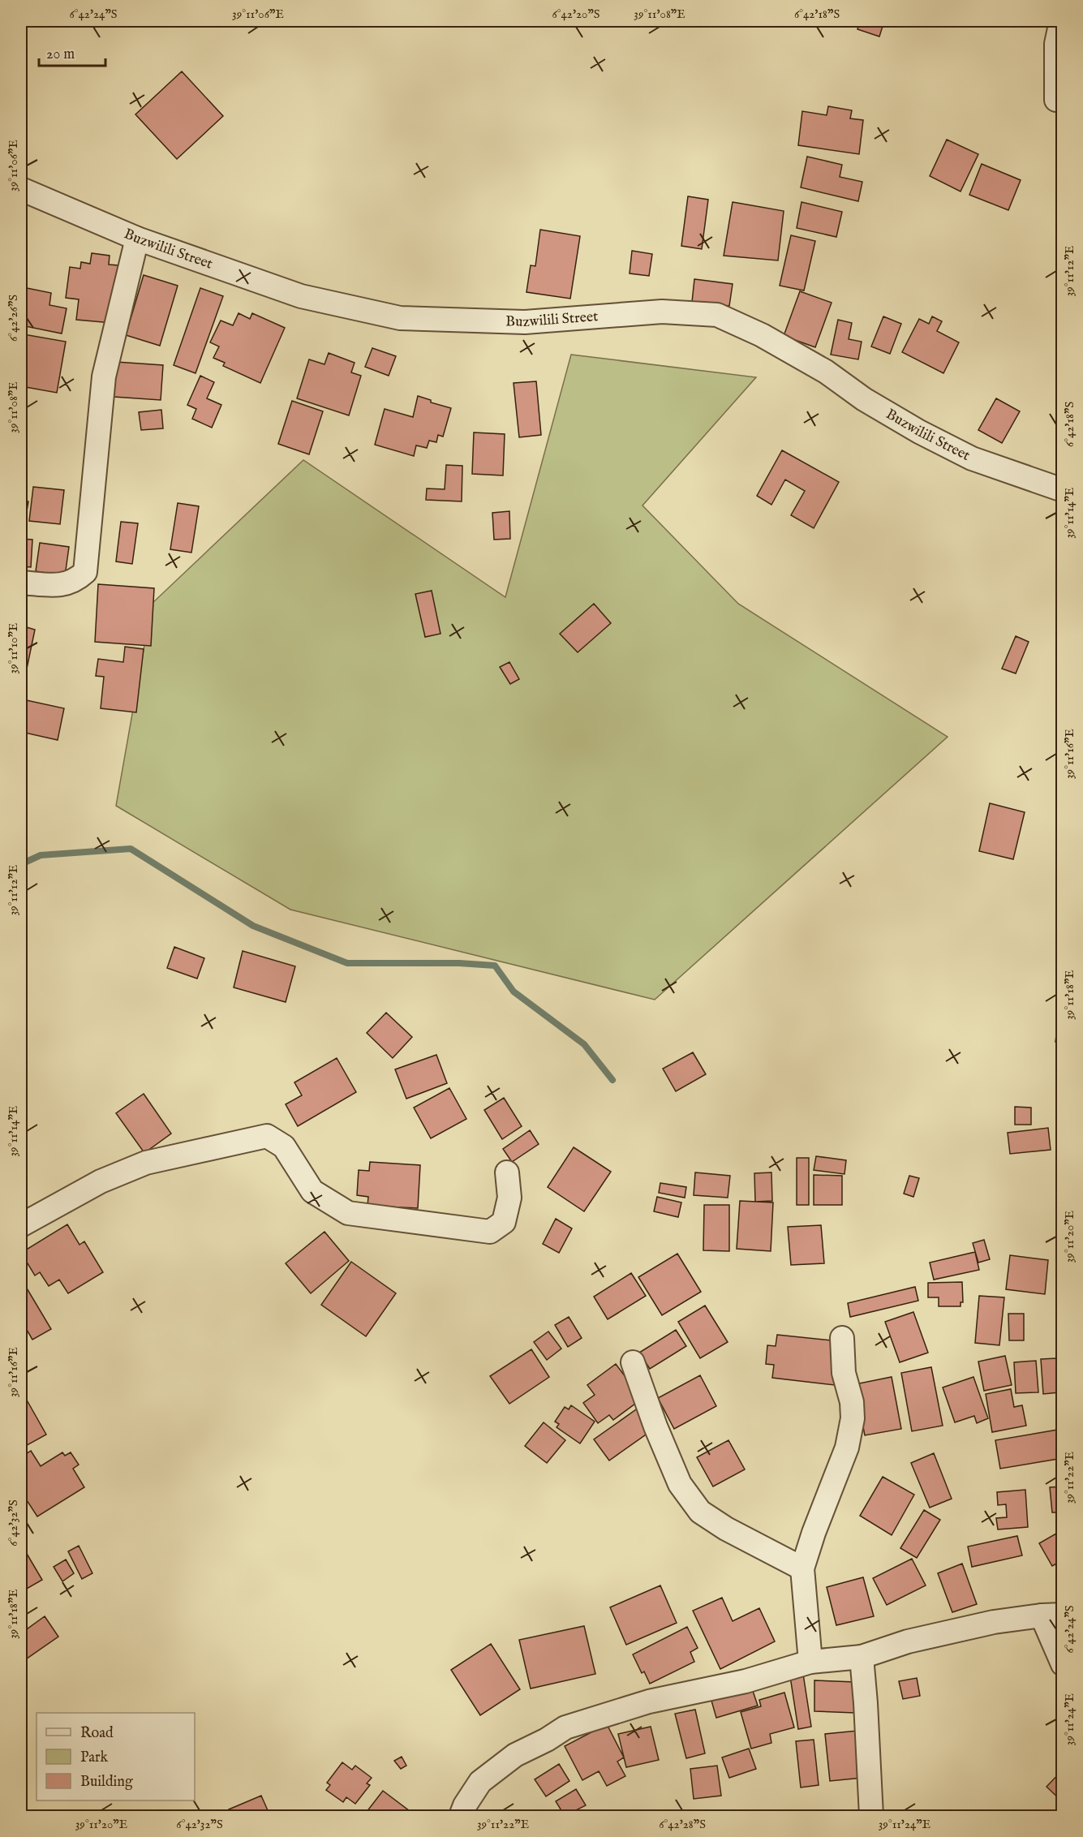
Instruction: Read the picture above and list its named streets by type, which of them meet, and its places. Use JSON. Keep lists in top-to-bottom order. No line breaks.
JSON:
{"streets":{"street":["Buzwilili Street"]},"legend":["Road","Park","Building"],"scale_bar":"20 m","coordinates":["6°42'24\"S","39°11'06\"E","6°42'20\"S","39°11'08\"E","6°42'18\"S","39°11'12\"E","6°42'26\"S","39°11'14\"E","39°11'10\"E","39°11'16\"E","39°11'18\"E","39°11'20\"E","39°11'22\"E","6°42'32\"S","39°11'24\"E","6°42'28\"S"]}
